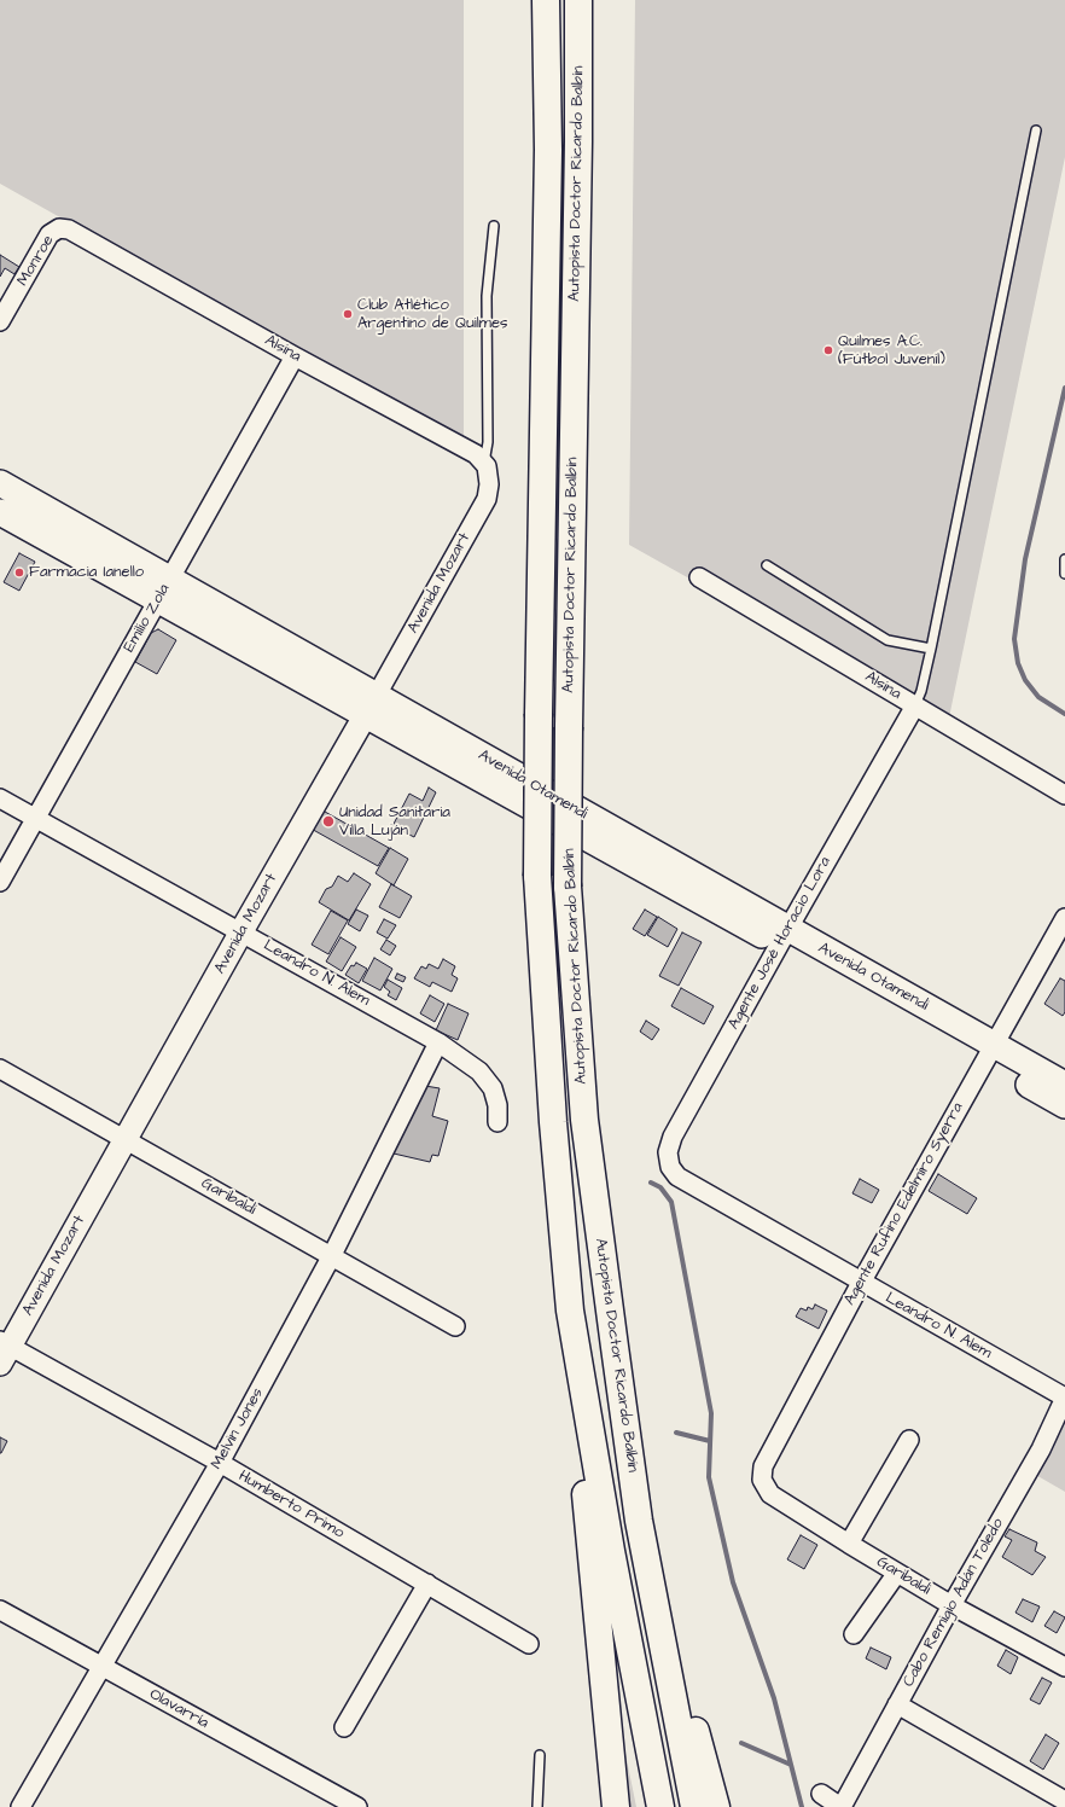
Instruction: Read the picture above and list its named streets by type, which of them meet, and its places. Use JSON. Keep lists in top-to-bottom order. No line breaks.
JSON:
{"streets":{"highway":["Autopista Doctor Ricardo Balbín"],"main road":["Avenida Otamendi"],"street":["Monroe","Alsina","Avenida Mozart","Emilio Zola","Agente José Horacio Lora","Leandro N. Alem","Garibaldi","Agente Rufino Edelmiro Syerra","Melvin Jones","Humberto Primo","Cabo Remigio Adán Toledo","Olavarría"]},"crossings":[["Monroe","Alsina"],["Alsina","Avenida Mozart"],["Alsina","Emilio Zola"],["Alsina","Agente José Horacio Lora"],["Avenida Mozart","Avenida Otamendi"],["Avenida Mozart","Leandro N. Alem"],["Avenida Mozart","Garibaldi"],["Avenida Mozart","Humberto Primo"],["Emilio Zola","Avenida Otamendi"],["Emilio Zola","Leandro N. Alem"],["Avenida Otamendi","Agente José Horacio Lora"],["Avenida Otamendi","Agente Rufino Edelmiro Syerra"],["Agente José Horacio Lora","Leandro N. Alem"],["Leandro N. Alem","Agente Rufino Edelmiro Syerra"],["Leandro N. Alem","Melvin Jones"],["Leandro N. Alem","Cabo Remigio Adán Toledo"],["Garibaldi","Agente Rufino Edelmiro Syerra"],["Garibaldi","Melvin Jones"],["Garibaldi","Cabo Remigio Adán Toledo"],["Melvin Jones","Humberto Primo"],["Melvin Jones","Olavarría"]],"places":["Club Atlético Argentino de Quilmes","Quilmes A.C. (Fútbol Juvenil)","Farmacia Ianello","Unidad Sanitaria Villa Luján"]}
